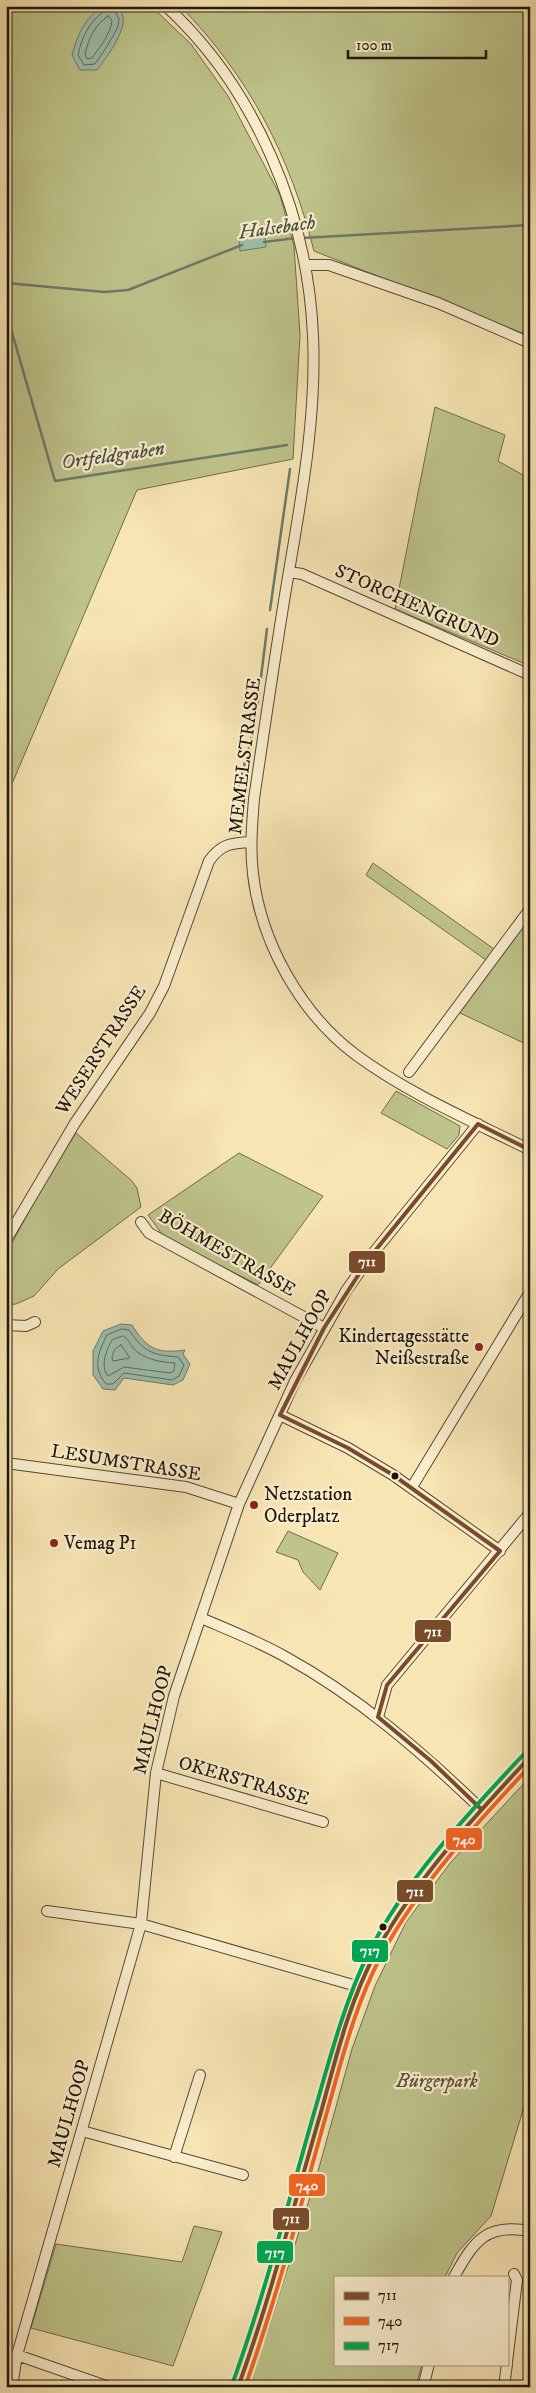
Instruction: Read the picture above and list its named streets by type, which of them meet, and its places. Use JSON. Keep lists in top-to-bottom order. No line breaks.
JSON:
{"streets":{"street":["STORCHENGRUND","MEMELSTRASSE","WESERSTRASSE","BÖHMESTRASSE","MAULHOOP","LESUMSTRASSE","OKERSTRASSE"]},"crossings":[["STORCHENGRUND","MEMELSTRASSE"],["MEMELSTRASSE","WESERSTRASSE"],["MEMELSTRASSE","MAULHOOP"],["BÖHMESTRASSE","MAULHOOP"],["MAULHOOP","LESUMSTRASSE"],["MAULHOOP","OKERSTRASSE"]],"water":["Halsebach","Ortfeldgraben"],"parks":["Bürgerpark"],"places":["Kindertagesstätte Neißestraße","Netzstation Oderplatz","Vemag P1"],"lines":["transit line 711","transit line 717","transit line 740"],"legend":["711","740","717"],"scale_bar":"100 m"}
